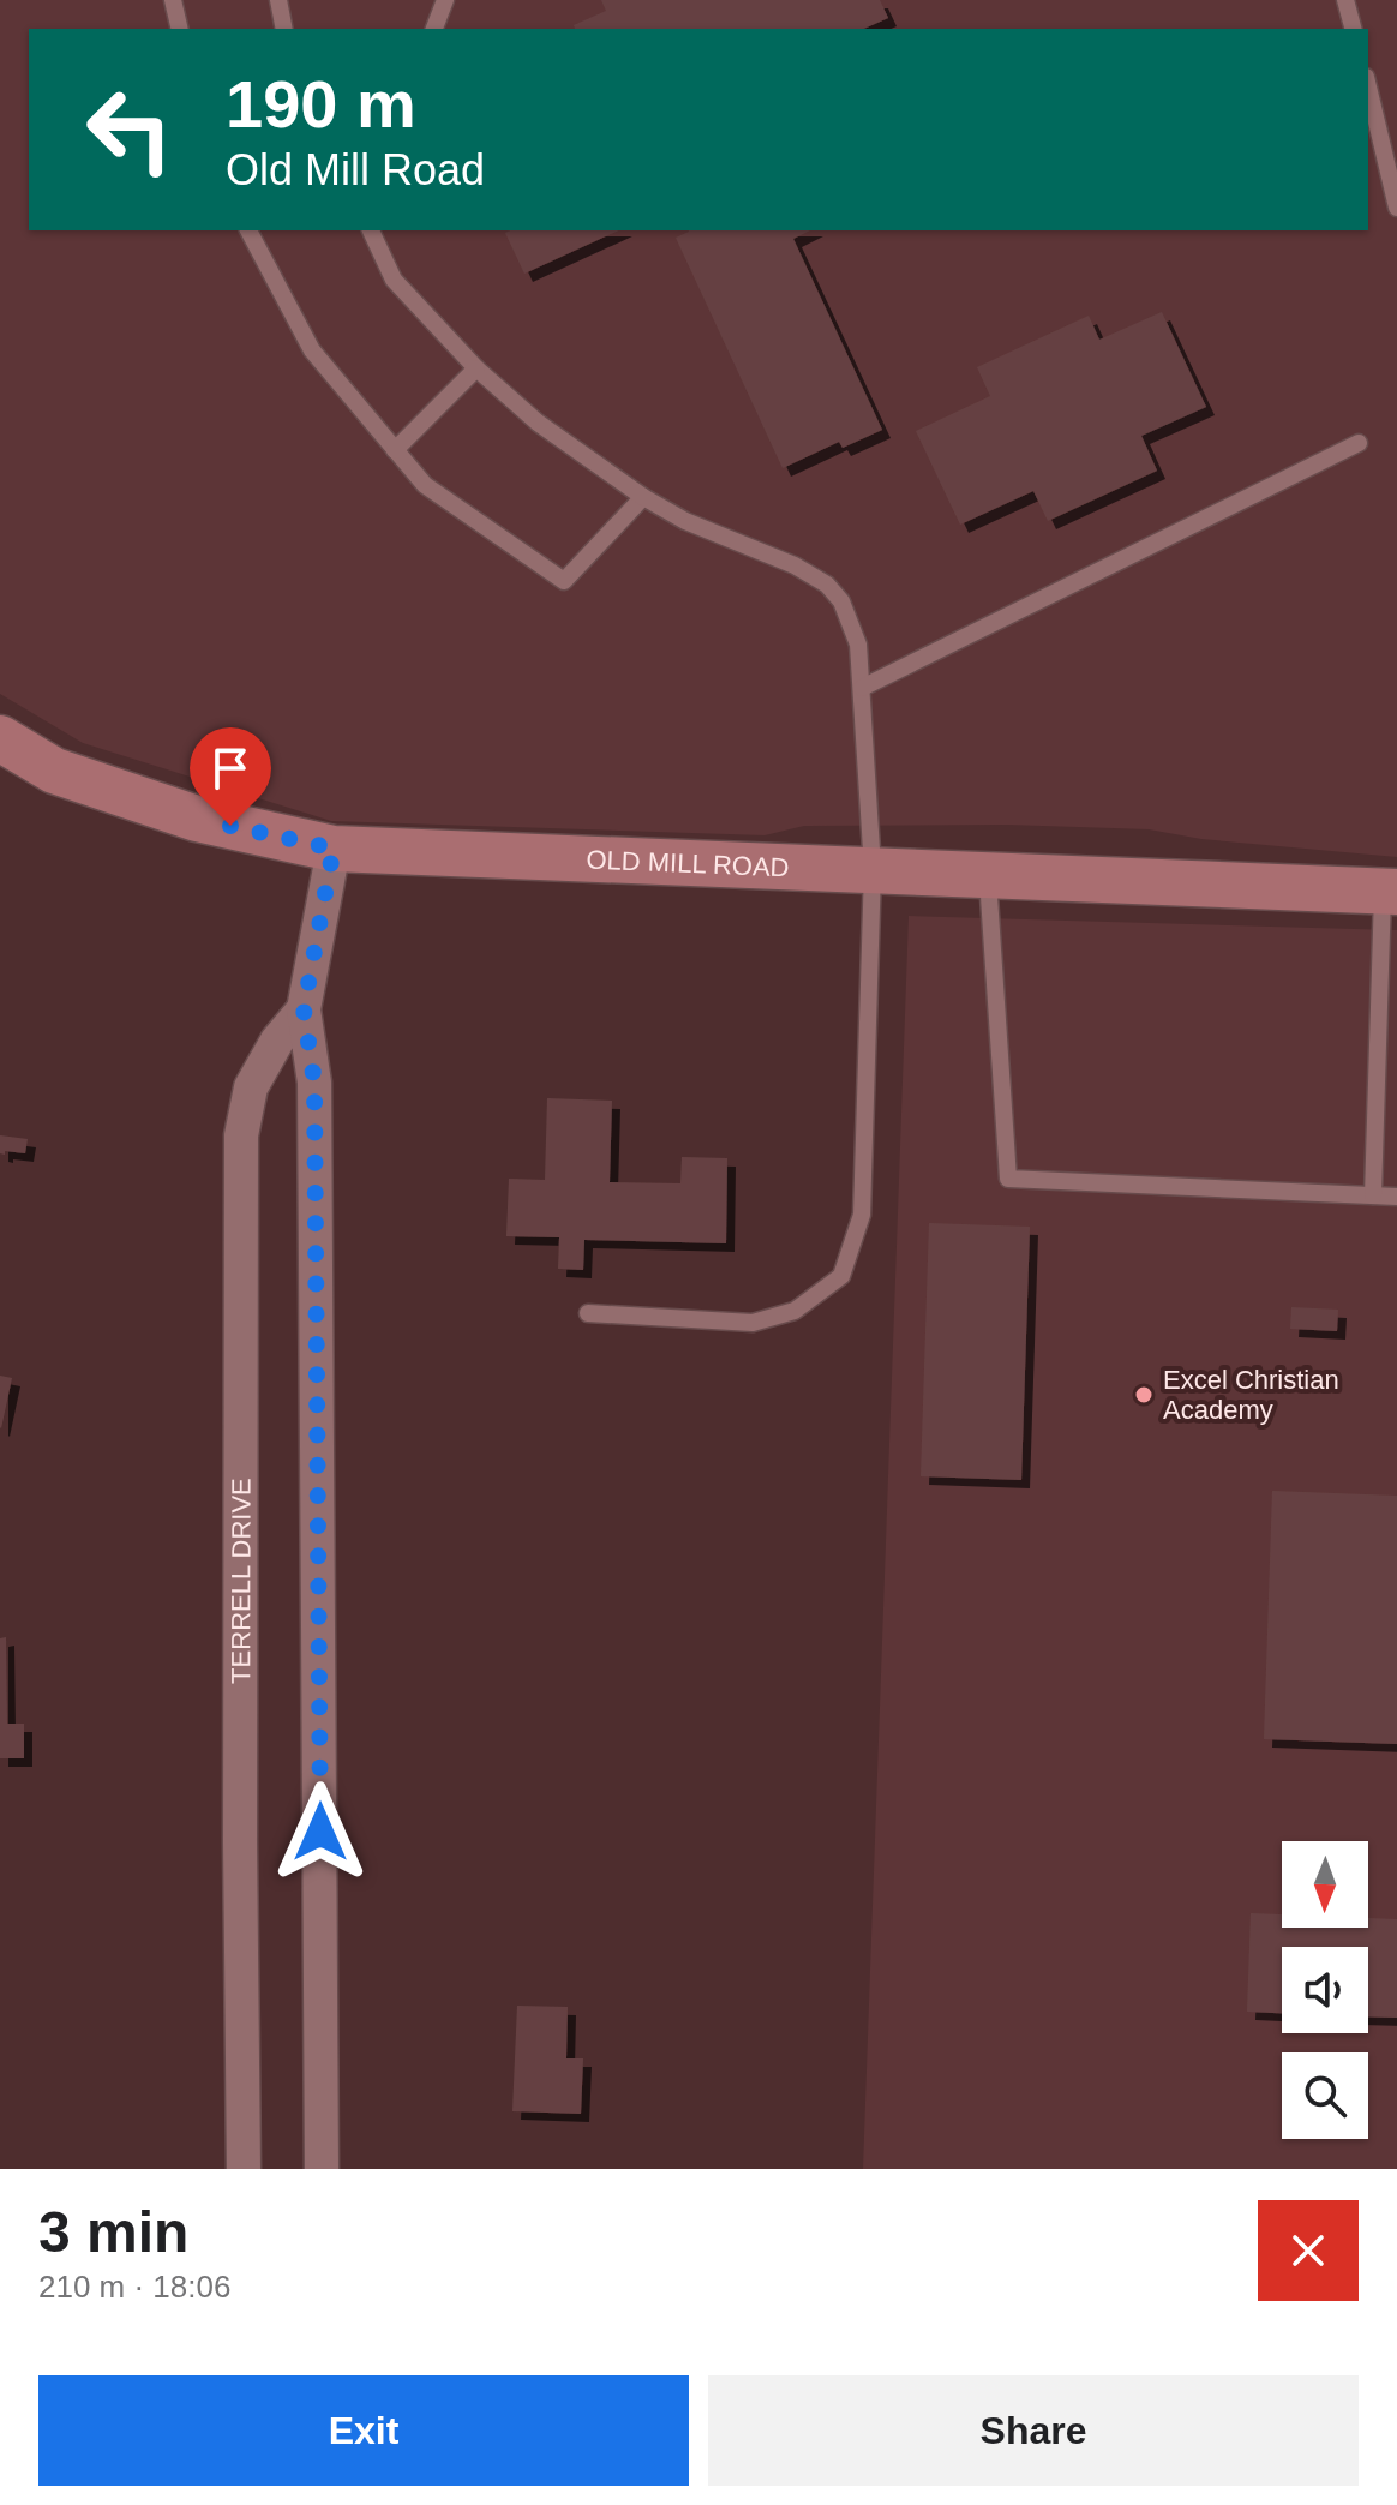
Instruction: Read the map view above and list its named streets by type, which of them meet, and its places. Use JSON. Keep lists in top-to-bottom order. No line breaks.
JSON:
{"streets":{"street":["OLD MILL ROAD","TERRELL DRIVE"]},"crossings":[["OLD MILL ROAD","TERRELL DRIVE"]],"places":["Excel Christian Academy"],"north":"bottom","page":{"turn":["190 m","Old Mill Road"],"heading":["3 min","210 m · 18:06"],"buttons":["Exit","Share"]}}
